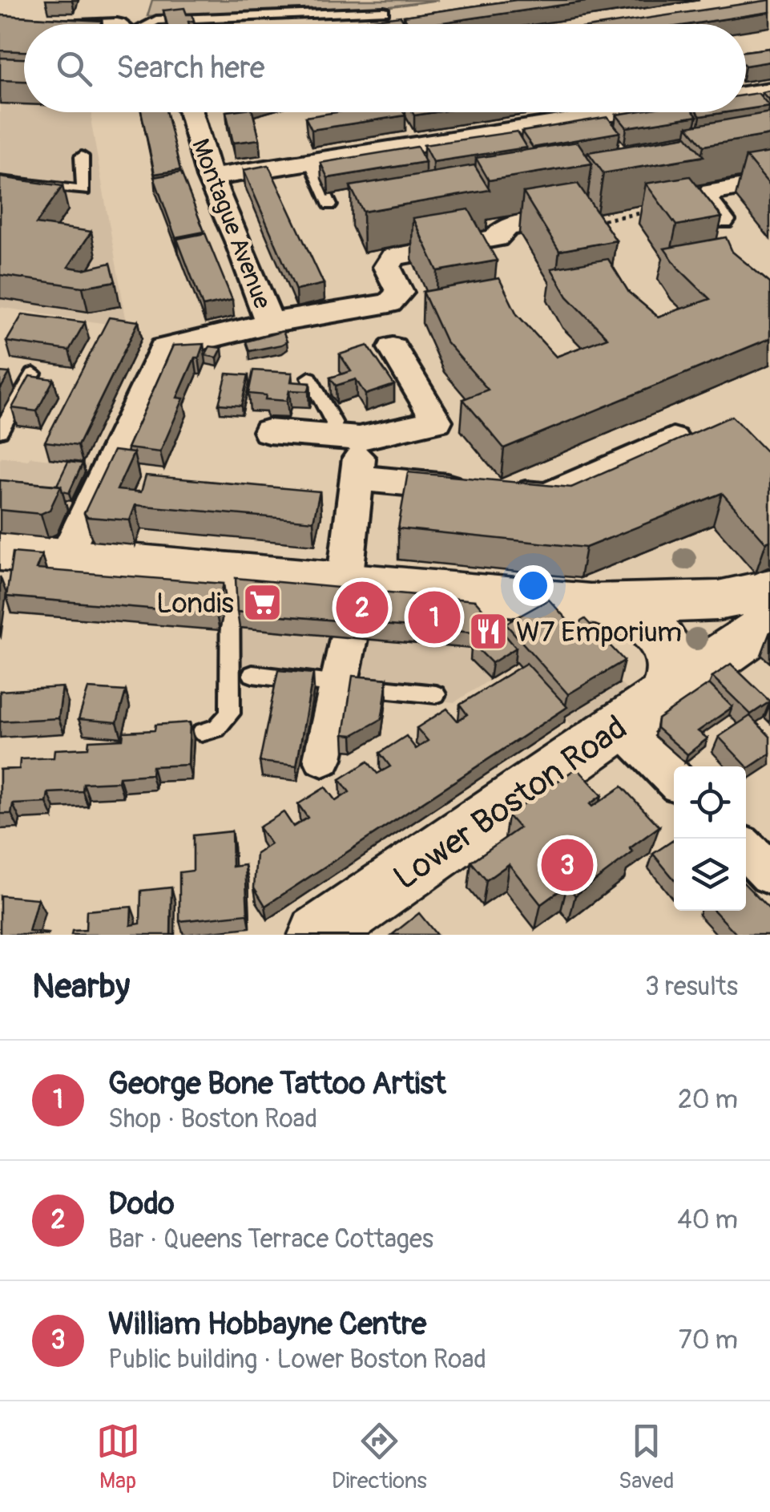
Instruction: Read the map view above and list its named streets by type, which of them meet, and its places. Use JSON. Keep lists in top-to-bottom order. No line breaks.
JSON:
{"streets":{"main road":["Lower Boston Road"],"street":["Montague Avenue"]},"places":{"supermarket":["Londis"],"restaurant":["W7 Emporium"]},"page":{"search":"Search here","pins":["2","1","3"],"heading":["Nearby","3 results"],"list":[{"mark":"1","name":"George Bone Tattoo Artist","note":"Shop · Boston Road","value":"20 m"},{"mark":"2","name":"Dodo","note":"Bar · Queens Terrace Cottages","value":"40 m"},{"mark":"3","name":"William Hobbayne Centre","note":"Public building · Lower Boston Road","value":"70 m"}],"nav":["Map","Directions","Saved"]}}
